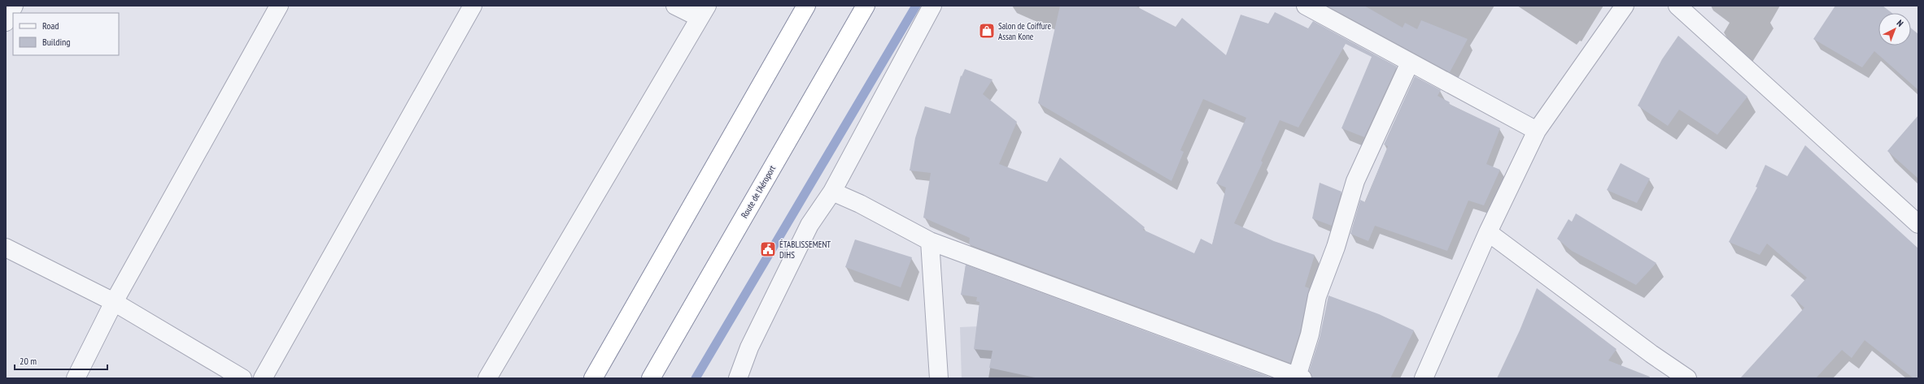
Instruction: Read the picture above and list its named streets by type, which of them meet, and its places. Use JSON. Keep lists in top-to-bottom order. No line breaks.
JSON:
{"streets":{"highway":["Route de l'Aéroport"]},"places":{"shop":["Salon de Coiffure Assan Kone"],"public building":["ÉTABLISSEMENT DIHS"]},"legend":["Road","Building"],"scale_bar":"20 m","north":"top right"}
